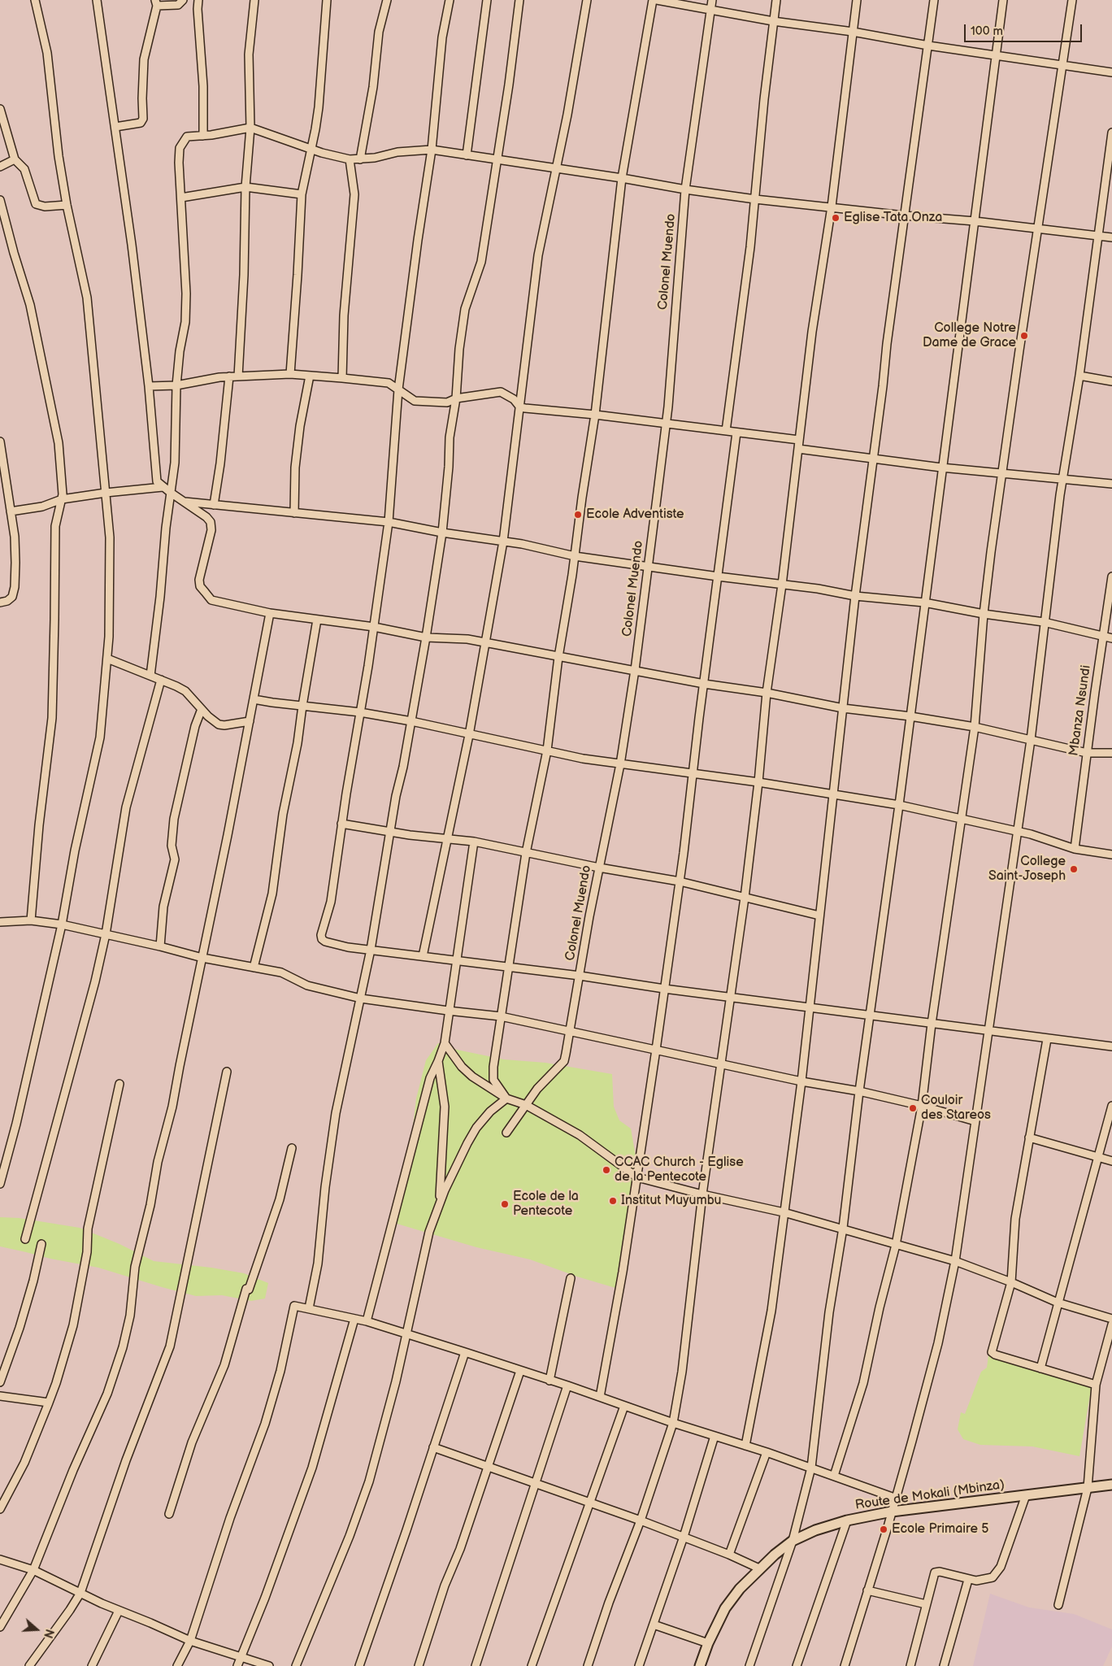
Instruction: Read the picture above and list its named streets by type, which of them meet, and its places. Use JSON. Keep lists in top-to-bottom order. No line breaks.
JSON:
{"streets":{"street":["Colonel Muendo","Mbanza Nsundi","Route de Mokali (Mbinza)"]},"places":["Eglise Tata Onza","College Notre Dame de Grace","Ecole Adventiste","College Saint-Joseph","Couloir des Stareos","CCAC Church - Eglise de la Pentecote","Institut Muyumbu","Ecole de la Pentecote","Ecole Primaire 5"],"scale_bar":"100 m","north":"right"}
